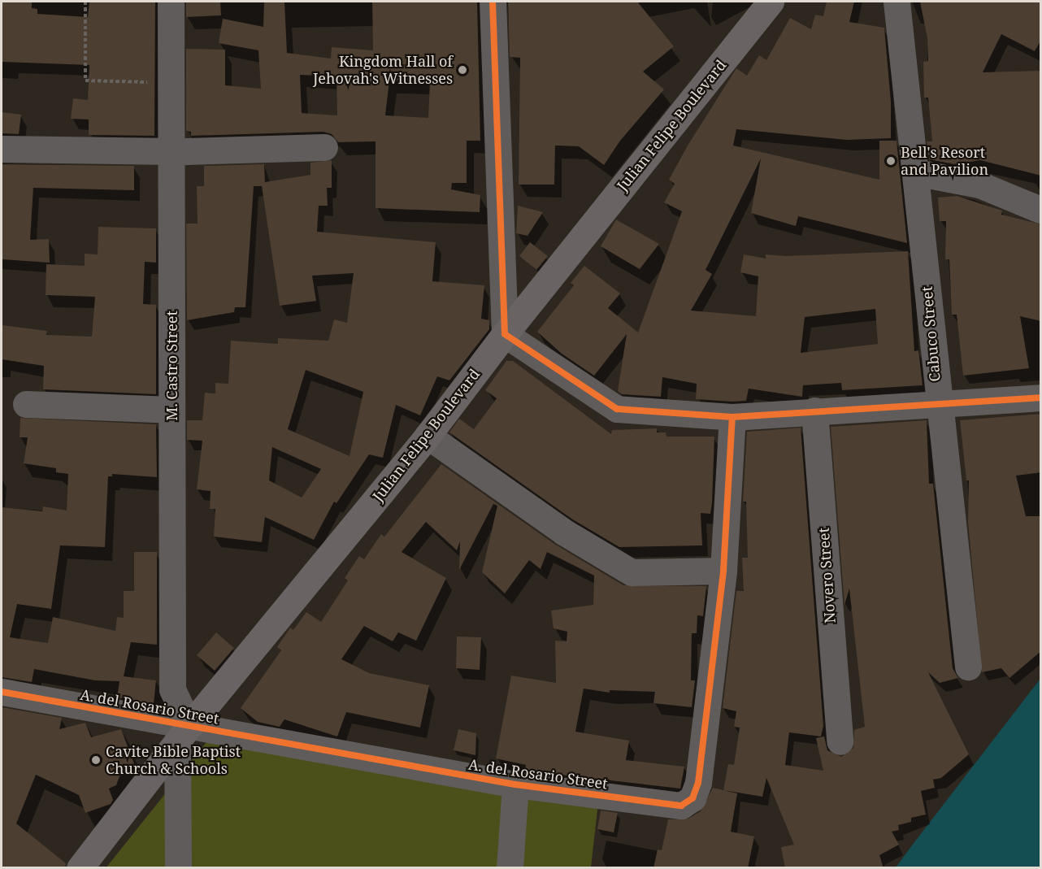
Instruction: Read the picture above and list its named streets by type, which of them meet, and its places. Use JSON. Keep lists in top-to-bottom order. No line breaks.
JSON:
{"streets":{"main road":["Julian Felipe Boulevard"],"street":["Cabuco Street","M. Castro Street","Novero Street","A. del Rosario Street"]},"crossings":[["Julian Felipe Boulevard","M. Castro Street"],["Julian Felipe Boulevard","A. del Rosario Street"],["M. Castro Street","A. del Rosario Street"]],"places":["Kingdom Hall of Jehovah's Witnesses","Bell's Resort and Pavilion","Cavite Bible Baptist Church & Schools"]}
